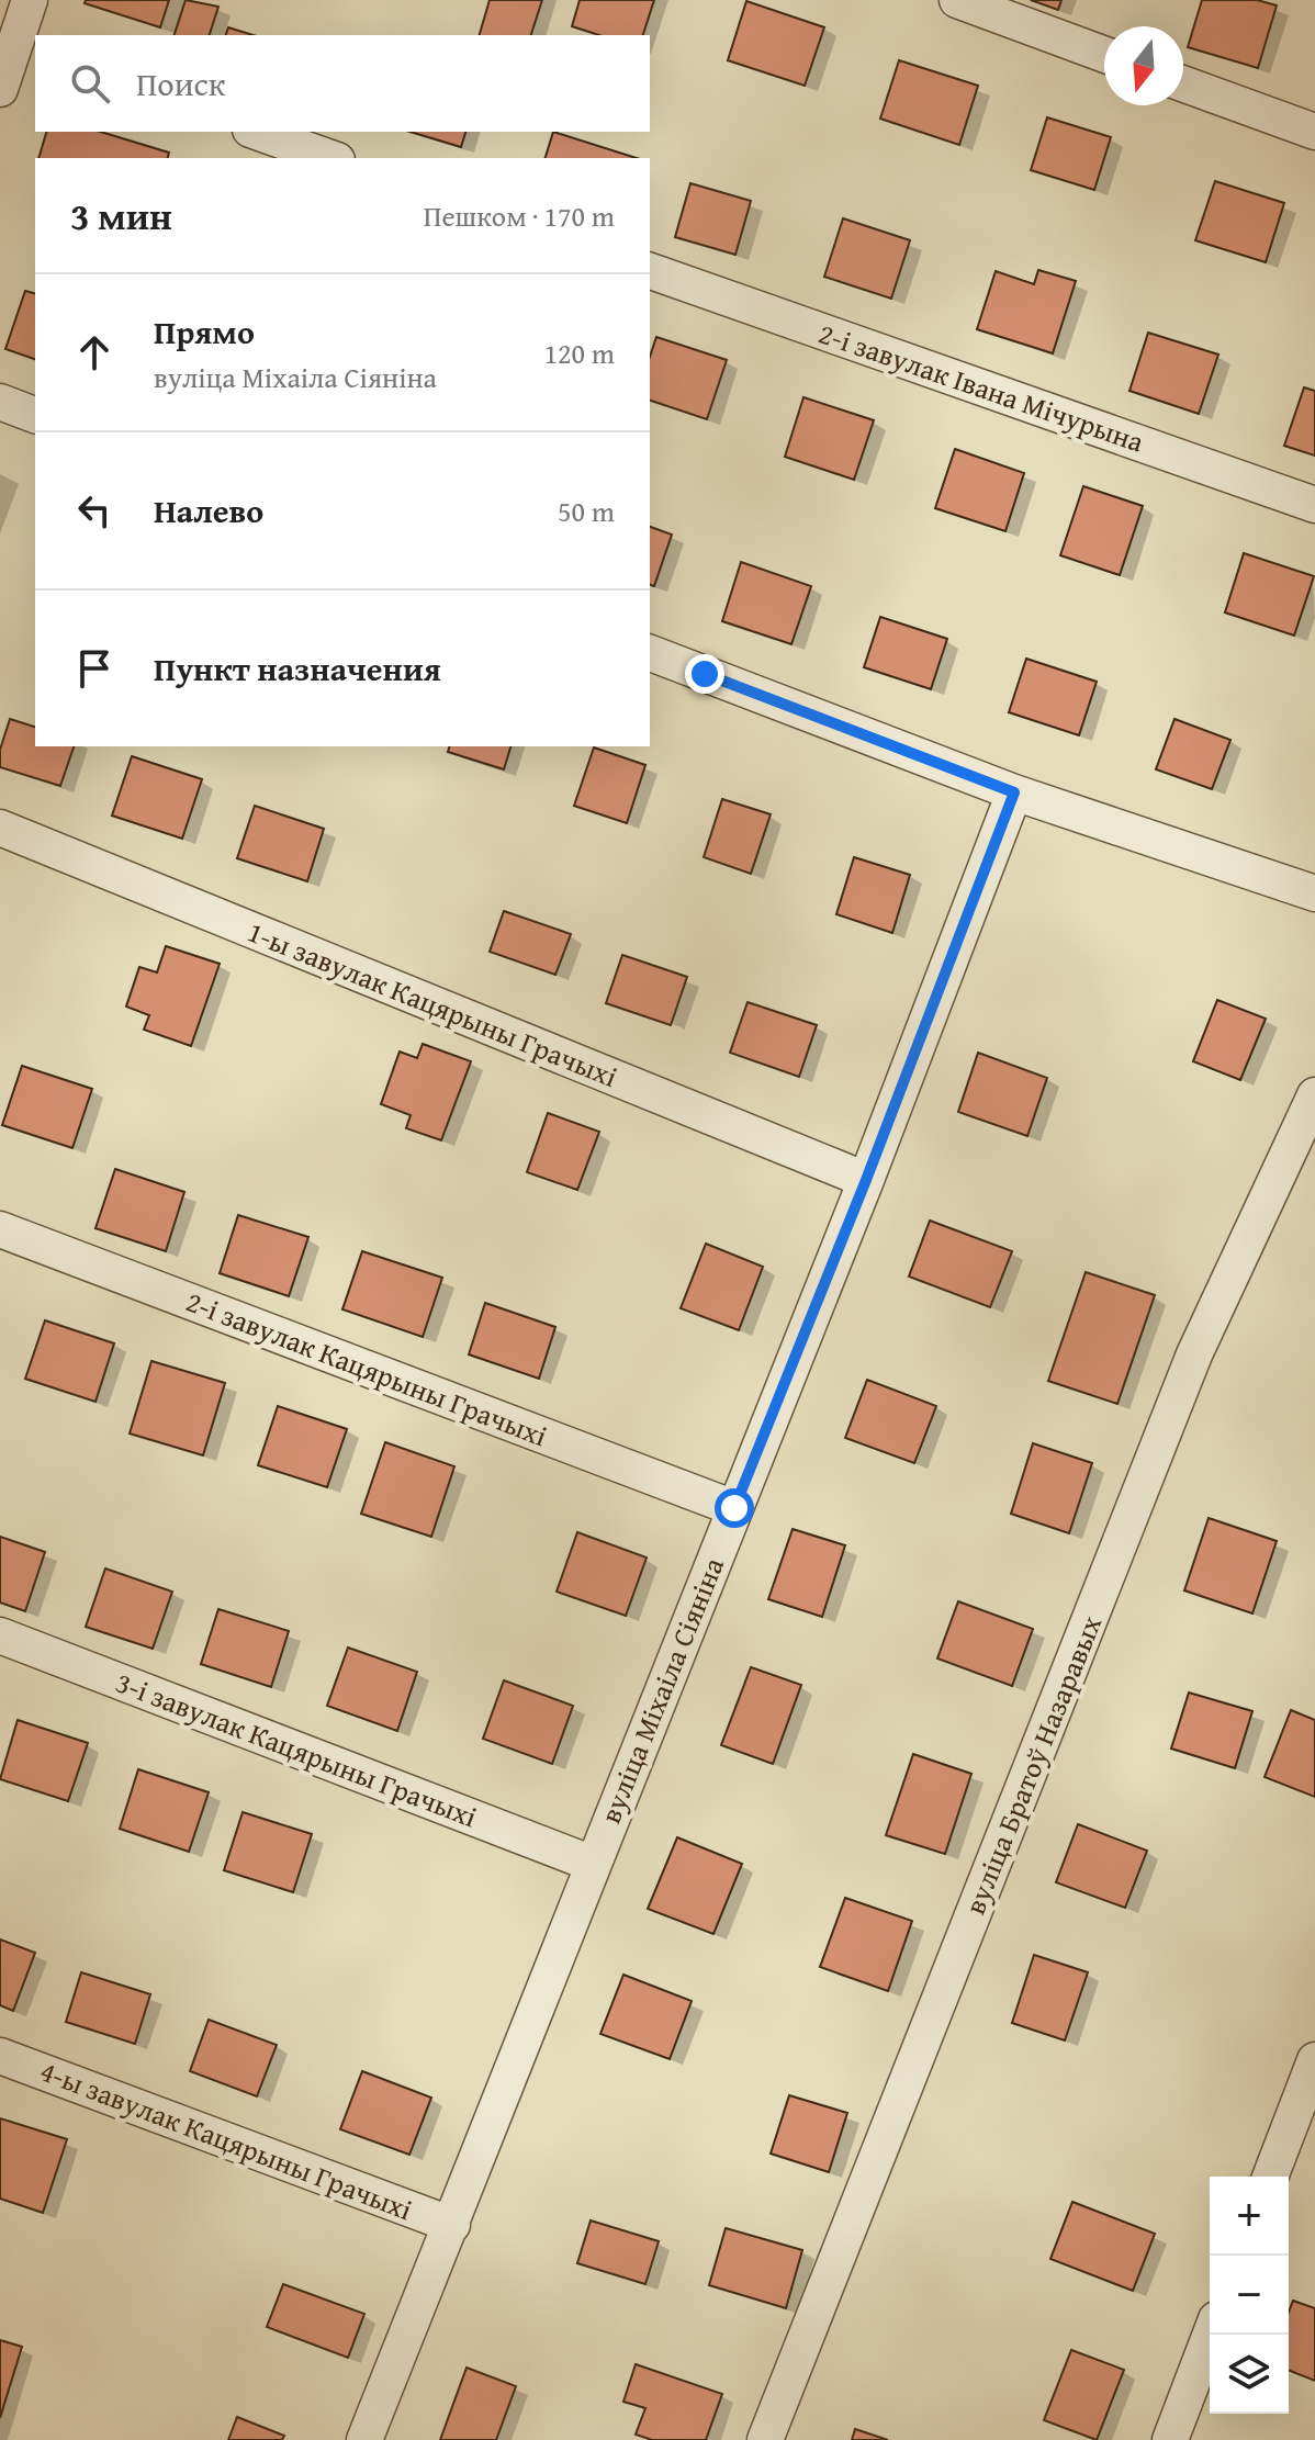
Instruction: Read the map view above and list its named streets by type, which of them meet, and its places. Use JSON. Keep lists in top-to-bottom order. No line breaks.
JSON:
{"streets":{"street":["2-і завулак Івана Мічурына","1-ы завулак Кацярыны Грачыхі","2-і завулак Кацярыны Грачыхі","вуліца Міхаіла Сіяніна","3-і завулак Кацярыны Грачыхі","вуліца Братоў Назаравых","4-ы завулак Кацярыны Грачыхі"]},"crossings":[["1-ы завулак Кацярыны Грачыхі","вуліца Міхаіла Сіяніна"],["2-і завулак Кацярыны Грачыхі","вуліца Міхаіла Сіяніна"],["вуліца Міхаіла Сіяніна","3-і завулак Кацярыны Грачыхі"],["вуліца Міхаіла Сіяніна","4-ы завулак Кацярыны Грачыхі"]],"north":"bottom","page":{"search":"Поиск","heading":["3 мин","Пешком · 170 m"],"list":[["Прямо","вуліца Міхаіла Сіяніна","120 m"],["Налево","50 m"],"Пункт назначения"],"map_buttons":["+","−"]}}
